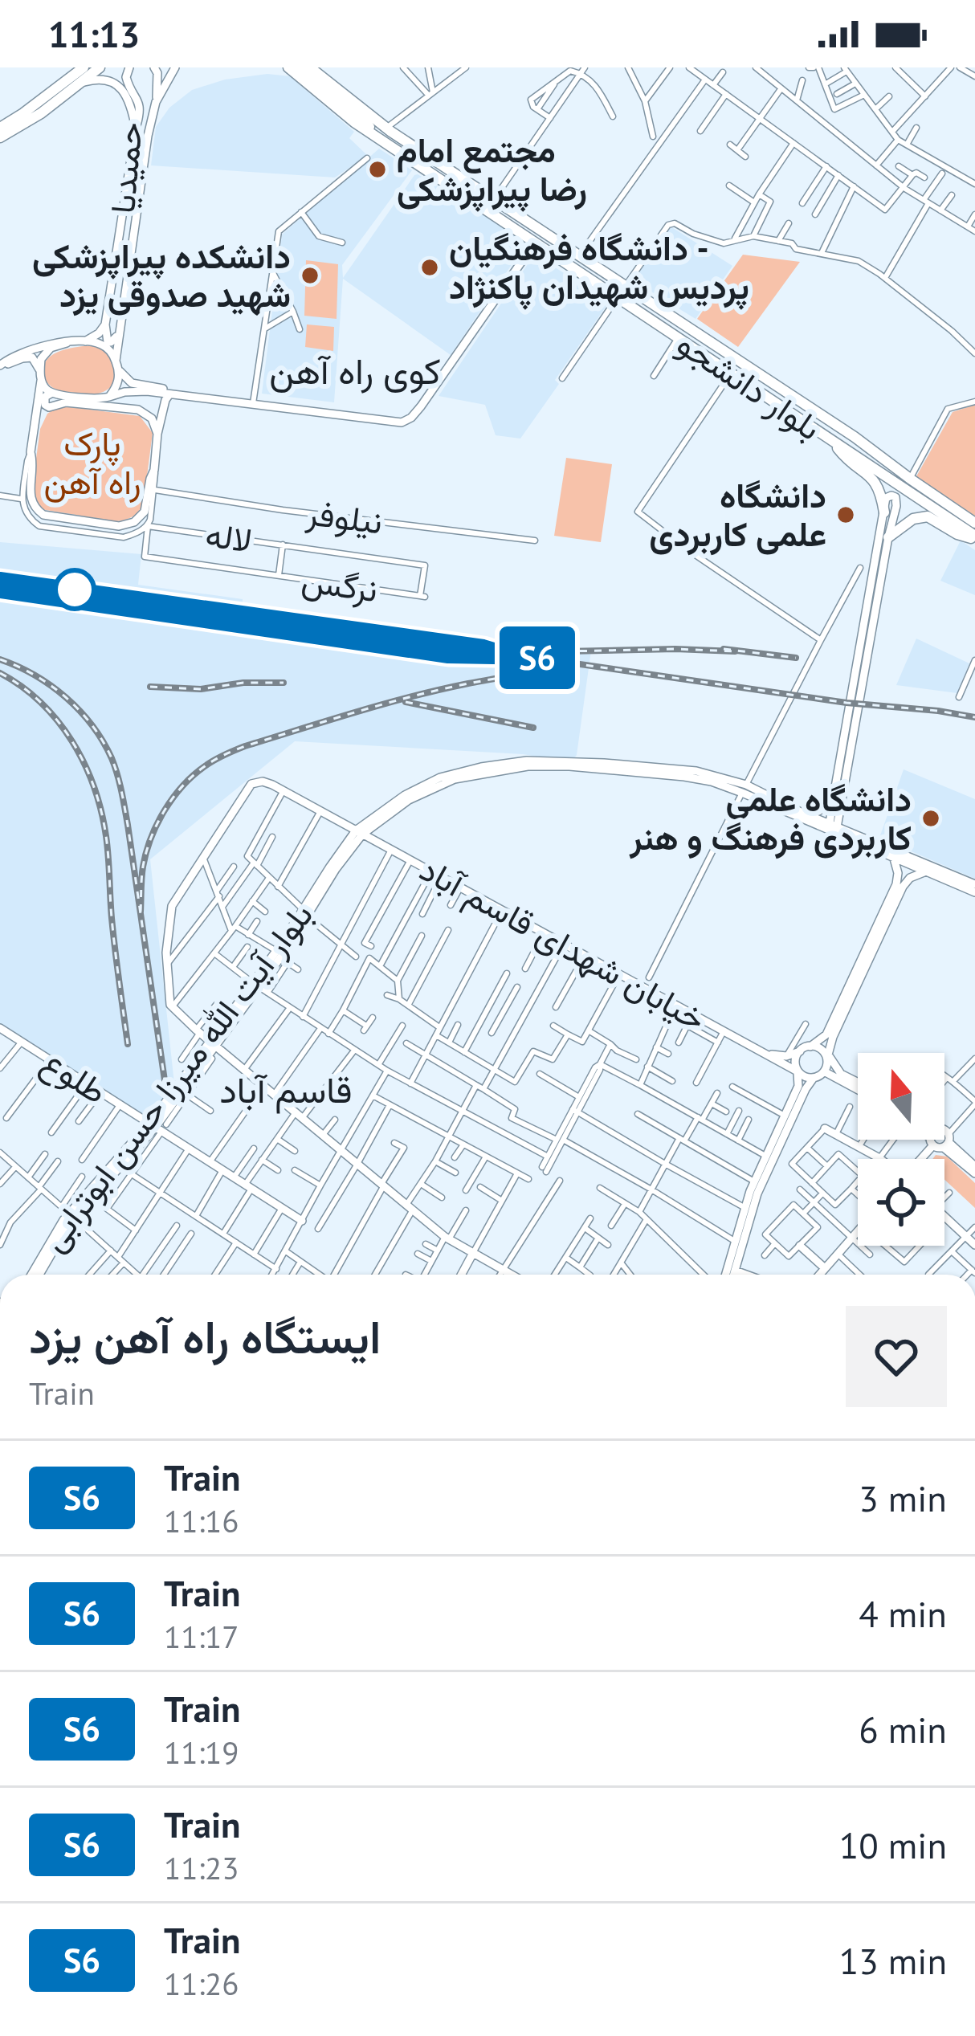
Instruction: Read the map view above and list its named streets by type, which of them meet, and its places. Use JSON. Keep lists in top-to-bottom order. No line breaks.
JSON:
{"streets":{"main road":["حمیدیا","بلوار دانشجو","خیابان شهدای قاسم آباد","طلوع","بلوار آیت الله میرزا حسن ابوترابی"],"street":["نیلوفر","لاله","نرگس"]},"crossings":[["لاله","نرگس"],["خیابان شهدای قاسم آباد","بلوار آیت الله میرزا حسن ابوترابی"],["طلوع","بلوار آیت الله میرزا حسن ابوترابی"]],"districts":["کوی راه آهن","قاسم آباد"],"parks":["پارک راه آهن"],"places":["مجتمع امام رضا پیراپزشکی","دانشگاه فرهنگیان - پردیس شهیدان پاکنژاد","دانشکده پیراپزشکی شهید صدوقی یزد","دانشگاه علمی کاربردی","دانشگاه علمی کاربردی فرهنگ و هنر"],"north":"top","page":{"status":"11:13","on_map":"S6","heading":["ایستگاه راه آهن یزد","Train"],"list":[{"mark":"S6","name":"Train","note":"11:16","value":"3 min"},{"mark":"S6","name":"Train","note":"11:17","value":"4 min"},{"mark":"S6","name":"Train","note":"11:19","value":"6 min"},{"mark":"S6","name":"Train","note":"11:23","value":"10 min"},{"mark":"S6","name":"Train","note":"11:26","value":"13 min"}]}}
